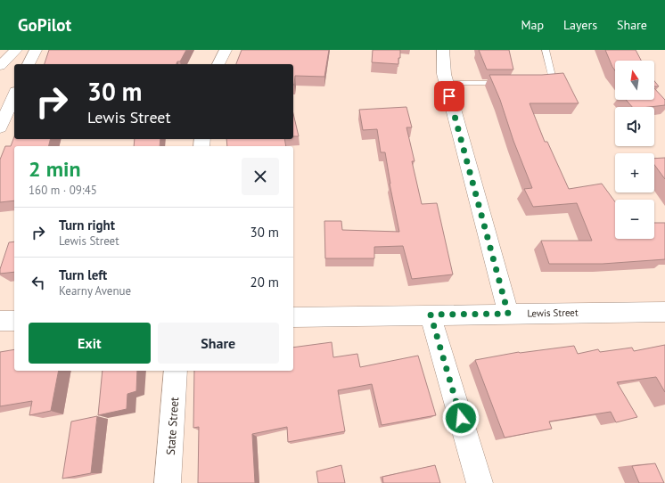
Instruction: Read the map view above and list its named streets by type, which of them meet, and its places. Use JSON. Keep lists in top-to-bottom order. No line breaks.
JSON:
{"streets":{"street":["Lewis Street","State Street"]},"north":"top","page":{"header":"GoPilot","nav":["Map","Layers","Share"],"map_buttons":["+","−"],"turn":["30 m","Lewis Street"],"heading":["2 min","160 m · 09:45"],"list":[{"name":"Turn right","note":"Lewis Street","value":"30 m"},{"name":"Turn left","note":"Kearny Avenue","value":"20 m"}],"buttons":["Exit","Share"]}}
